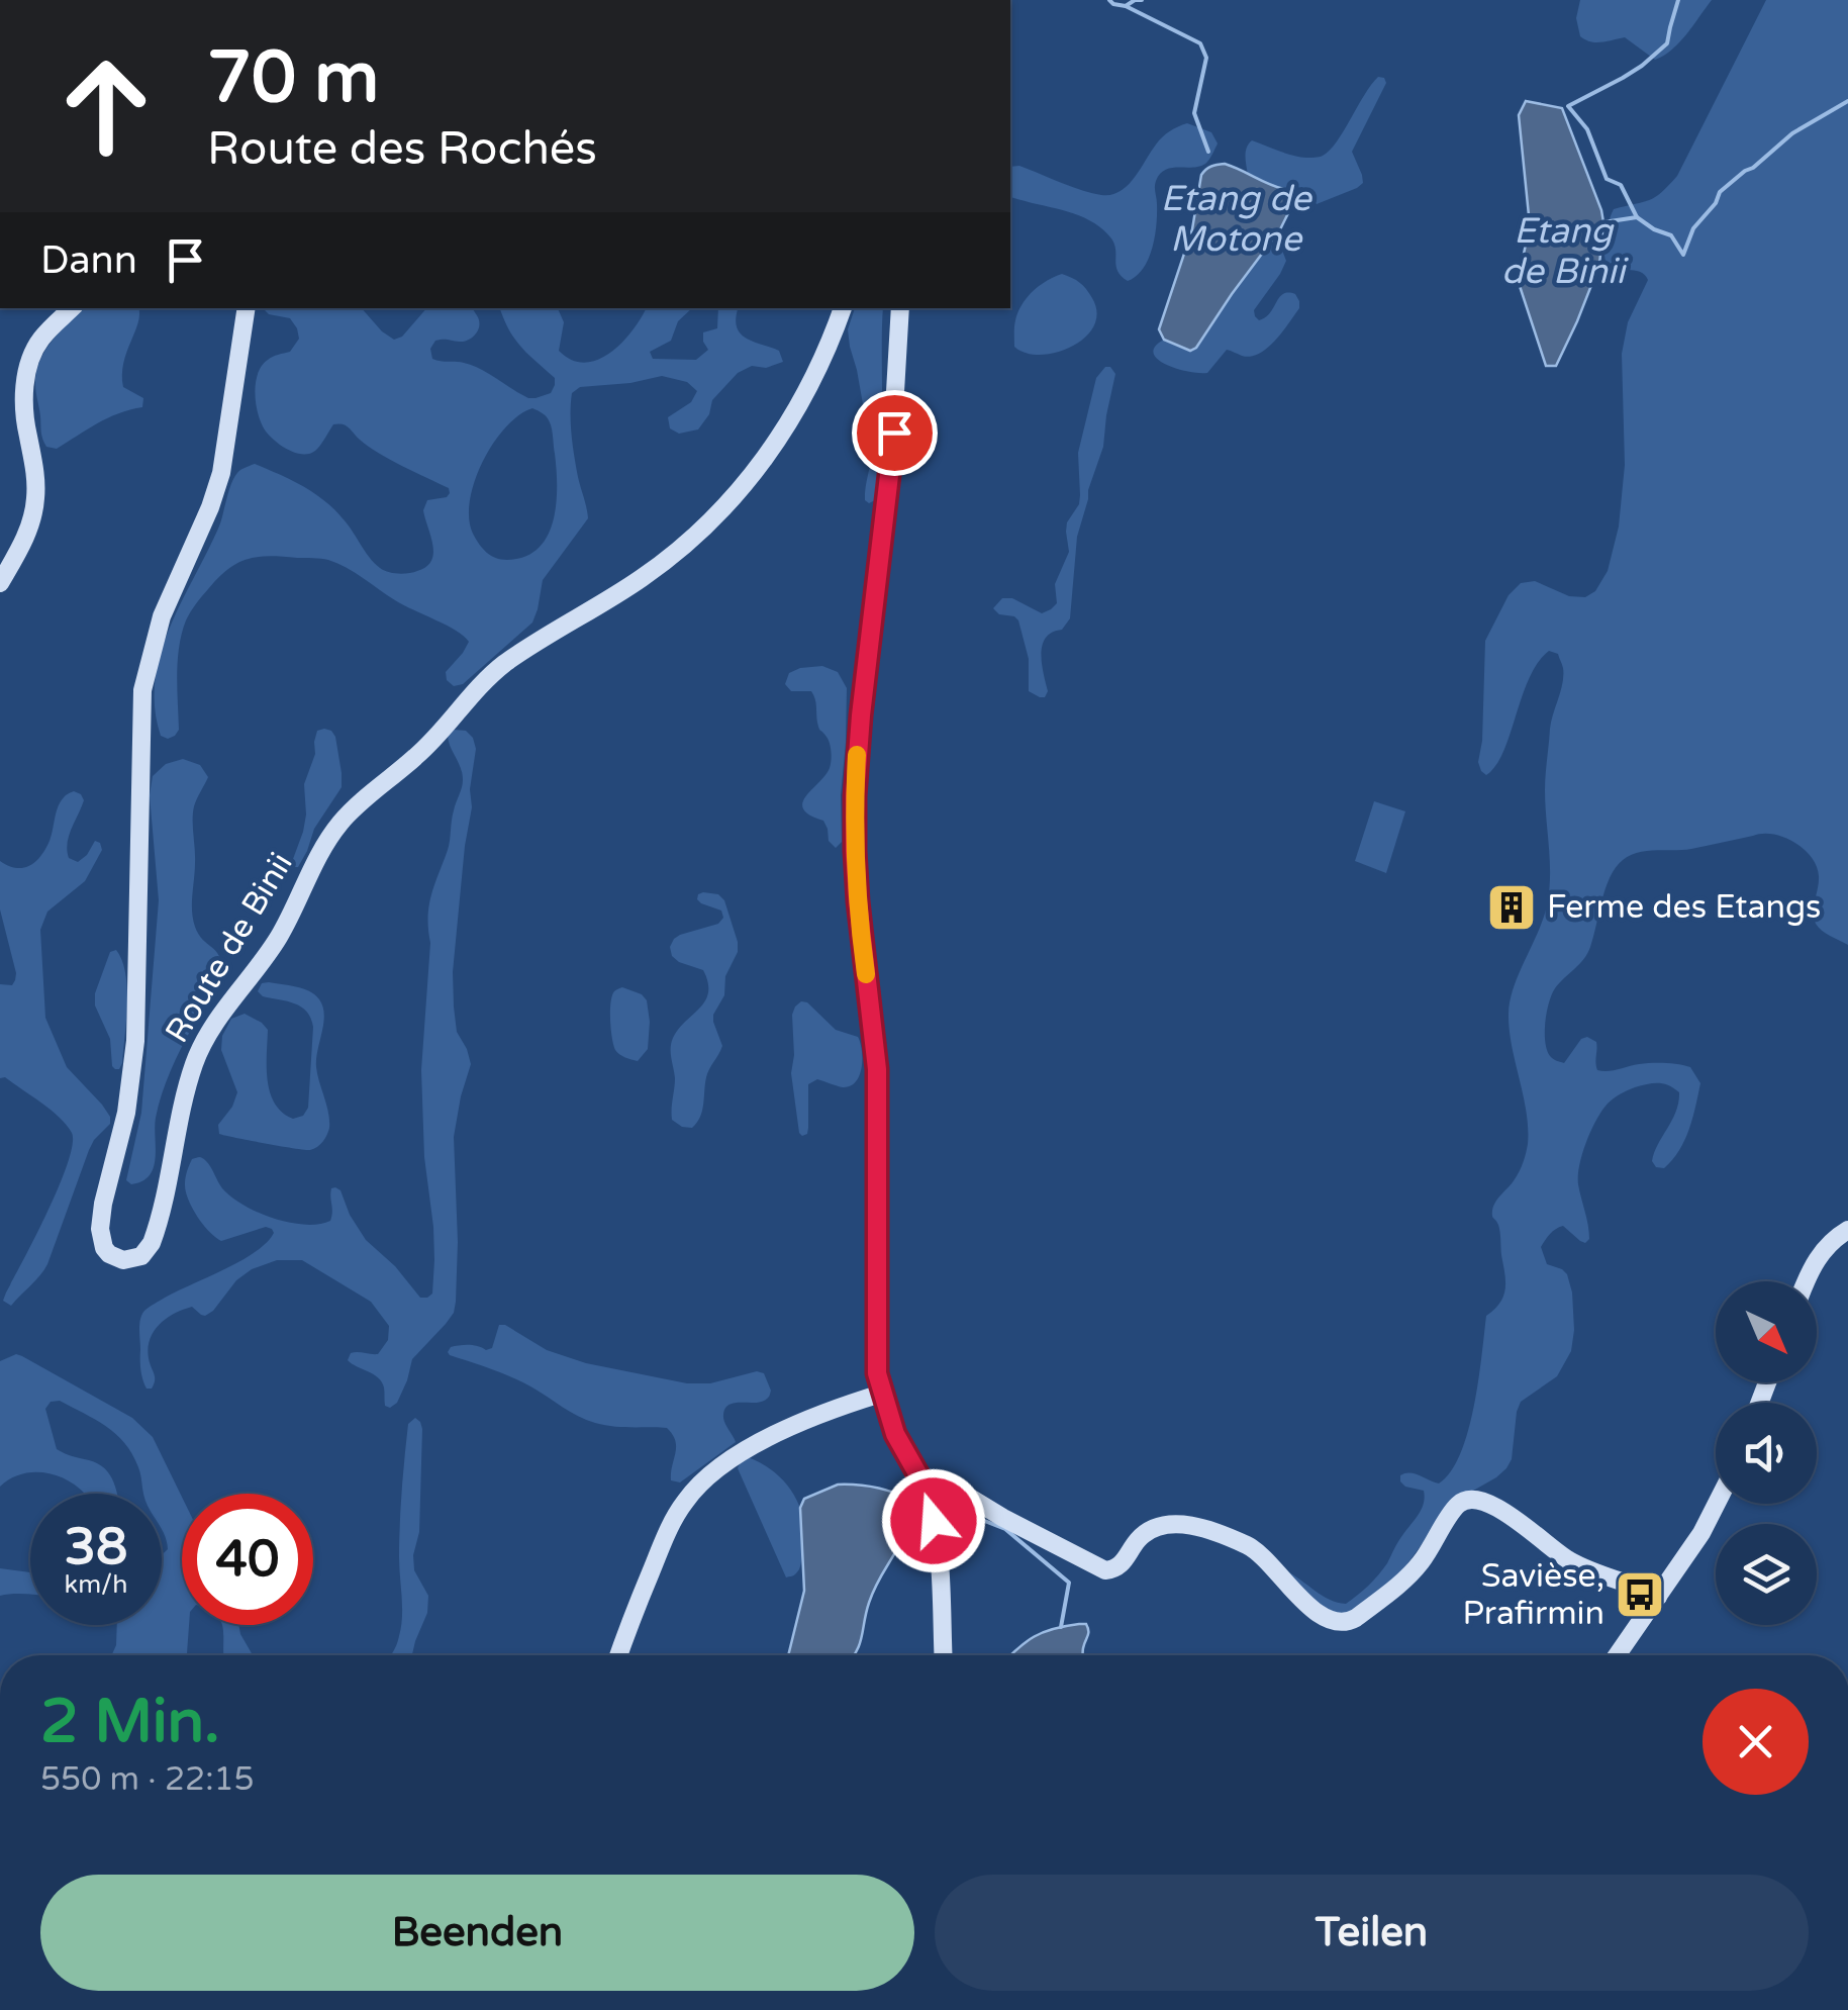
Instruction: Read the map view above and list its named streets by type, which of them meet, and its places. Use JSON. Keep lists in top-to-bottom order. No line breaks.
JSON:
{"streets":{"street":["Route de Binii"]},"water":["Etang de Motone","Etang de Binii"],"places":{"building":["Ferme des Etangs"],"bus stop":["Savièse, Prafirmin"]},"north":"bottom right","page":{"turn":["70 m","Route des Rochés"],"then":"Dann","speed":"38 km/h","limit":"40","heading":["2 Min.","550 m · 22:15"],"buttons":["Beenden","Teilen"]}}
